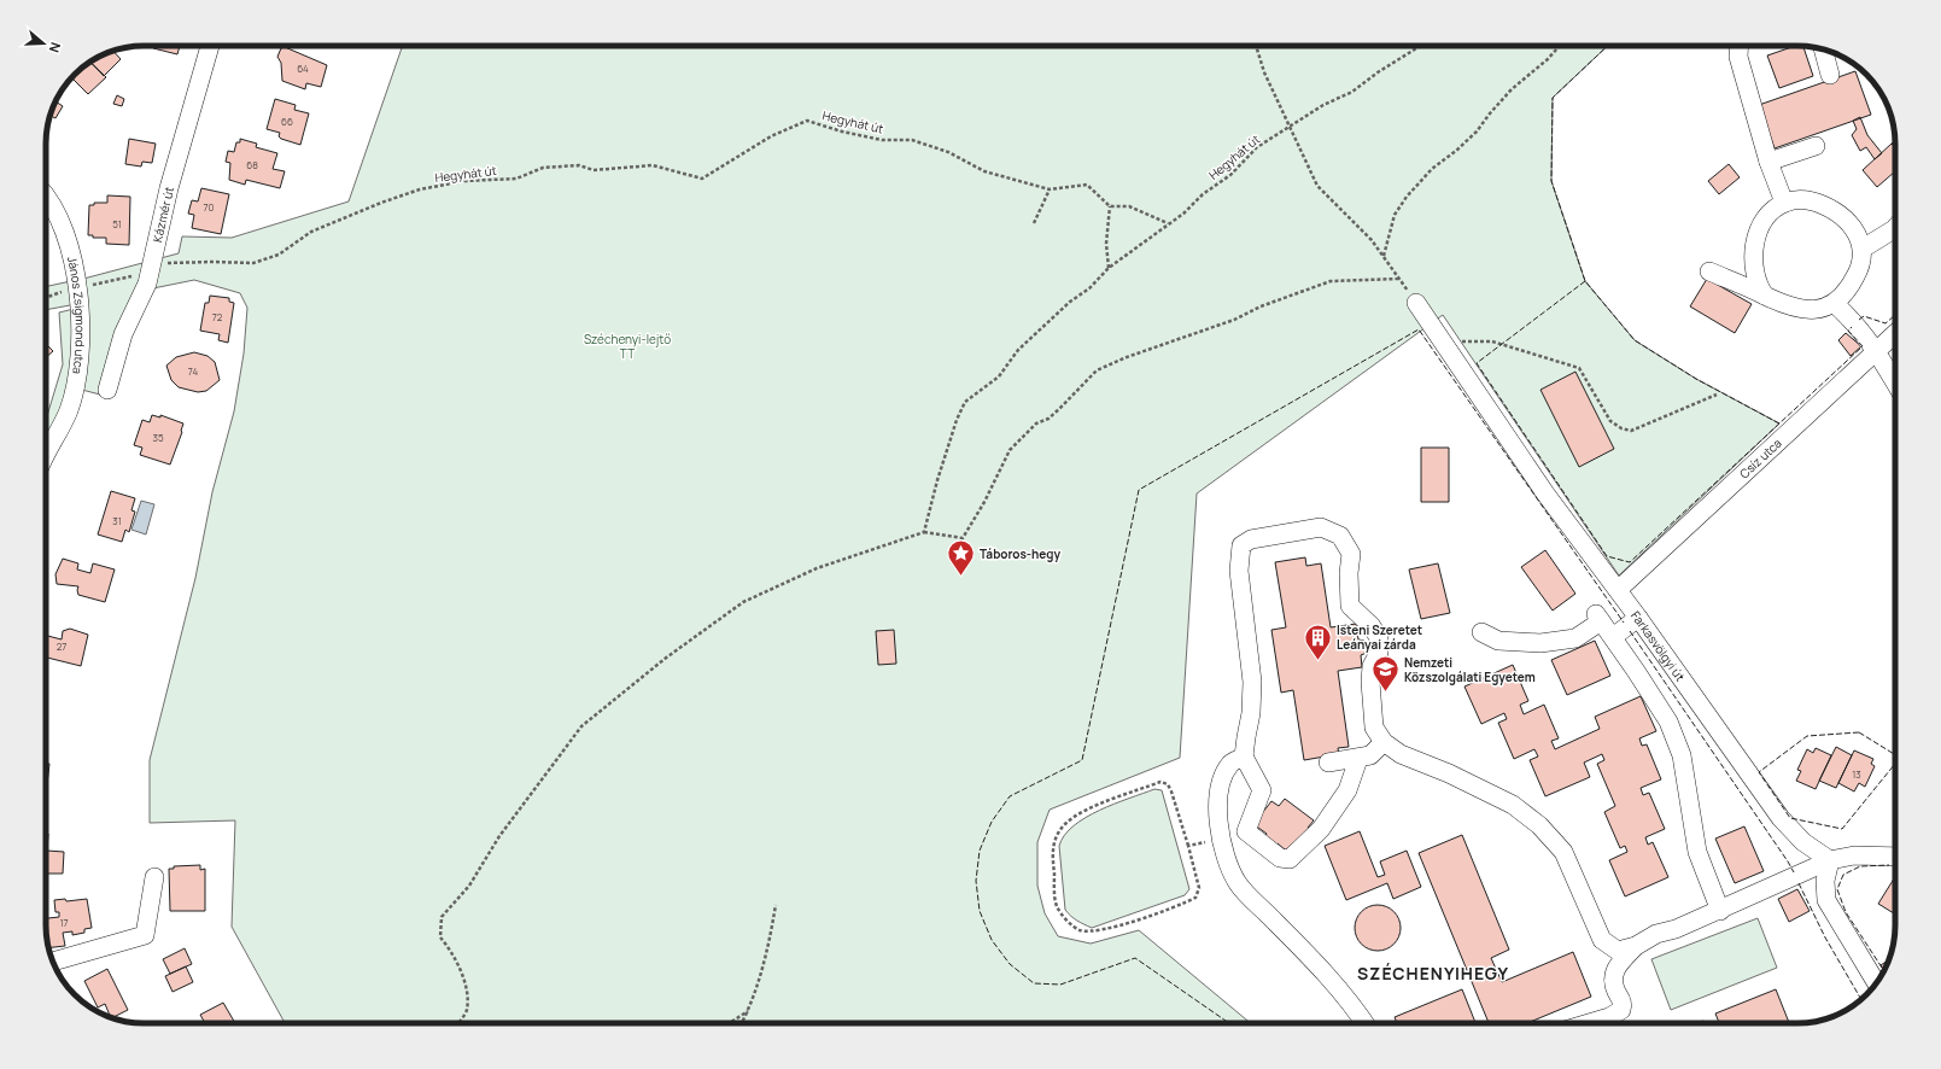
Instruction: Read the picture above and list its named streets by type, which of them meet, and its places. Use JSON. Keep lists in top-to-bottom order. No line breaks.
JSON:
{"streets":{"street":["Kázmér út","János Zsigmond utca","Csíz utca","Farkasvölgyi út"],"path":["Hegyhát út"]},"crossings":[["Hegyhát út","Kázmér út"],["Csíz utca","Farkasvölgyi út"]],"districts":["SZÉCHENYIHEGY"],"parks":["Széchenyi-lejtő TT"],"places":{"place":["Táboros-hegy"],"building":["Isteni Szeretet Leányai zárda"],"school or university":["Nemzeti Közszolgálati Egyetem"]},"house_numbers":["64","66","68","70","51","72","74","35","31","27","13","17"],"north":"right"}
